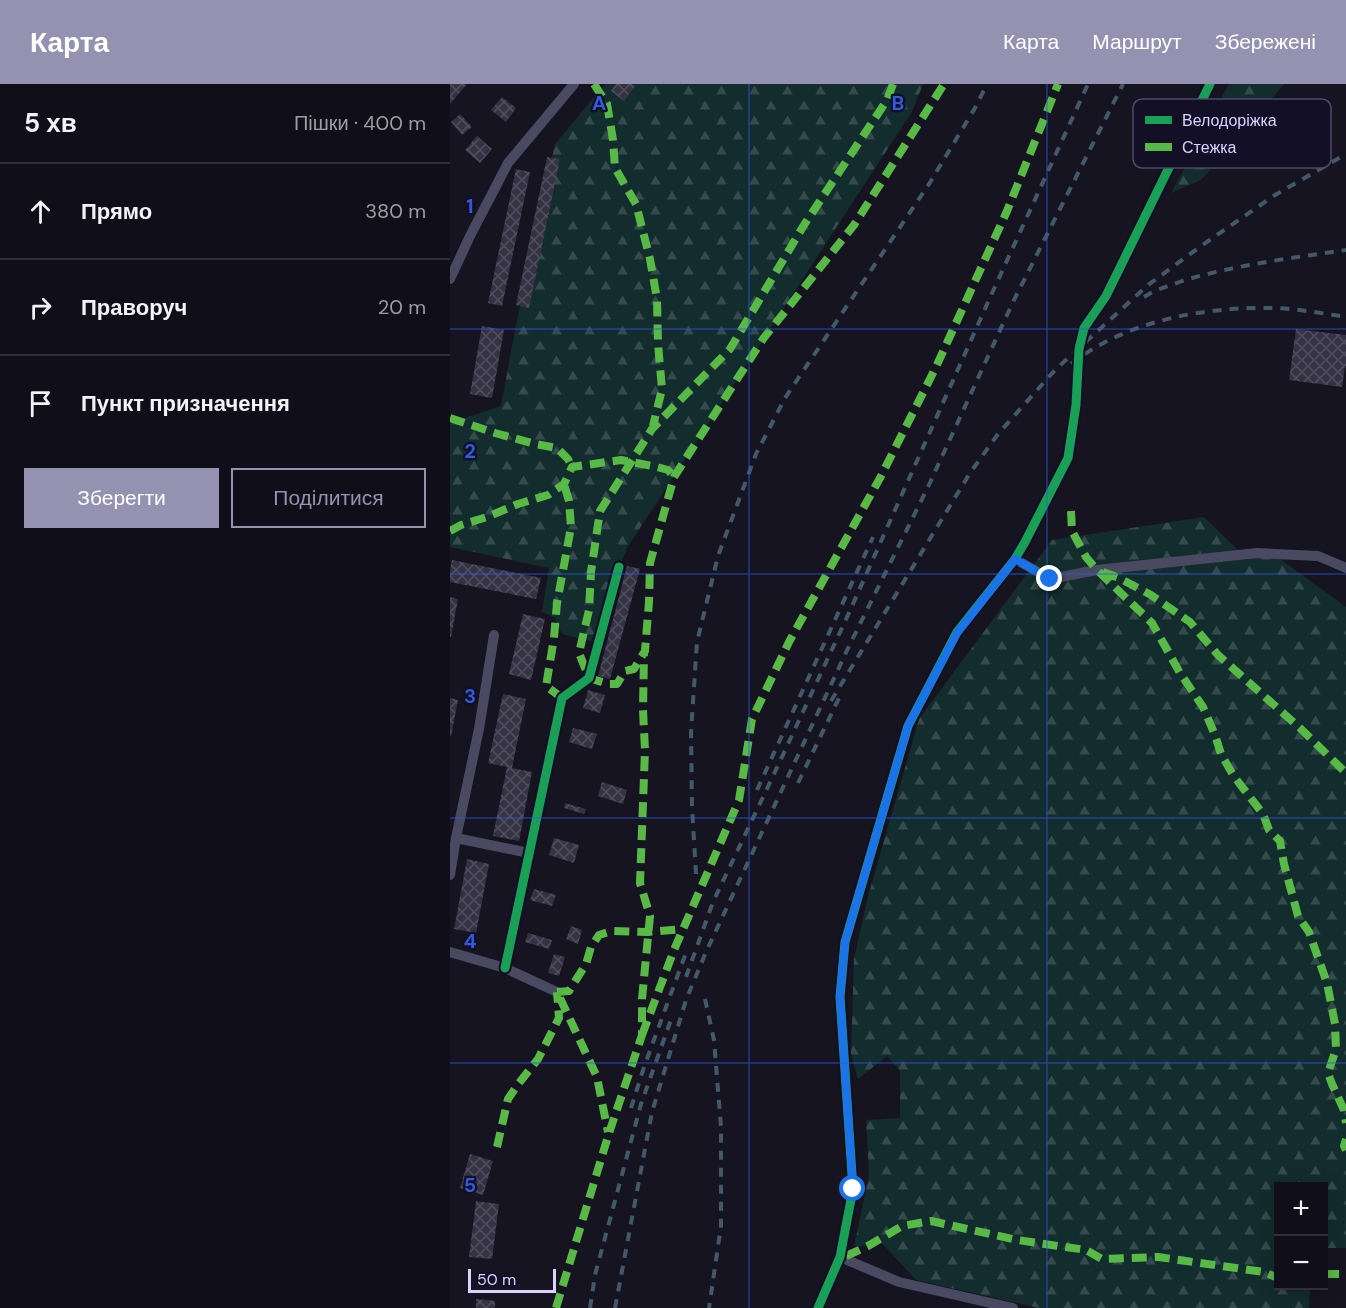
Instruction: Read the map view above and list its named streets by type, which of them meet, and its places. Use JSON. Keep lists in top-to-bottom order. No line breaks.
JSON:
{"legend":["Велодоріжка","Стежка"],"scale_bar":"50 m","page":{"header":"Карта","nav":["Карта","Маршрут","Збережені"],"heading":["5 хв","Пішки · 400 m"],"list":[["Прямо","380 m"],["Праворуч","20 m"],"Пункт призначення"],"buttons":["Зберегти","Поділитися"],"map_buttons":["+","−"],"scale":"50 m"},"grid":{"columns":["A","B"],"rows":["1","2","3","4","5"]}}
